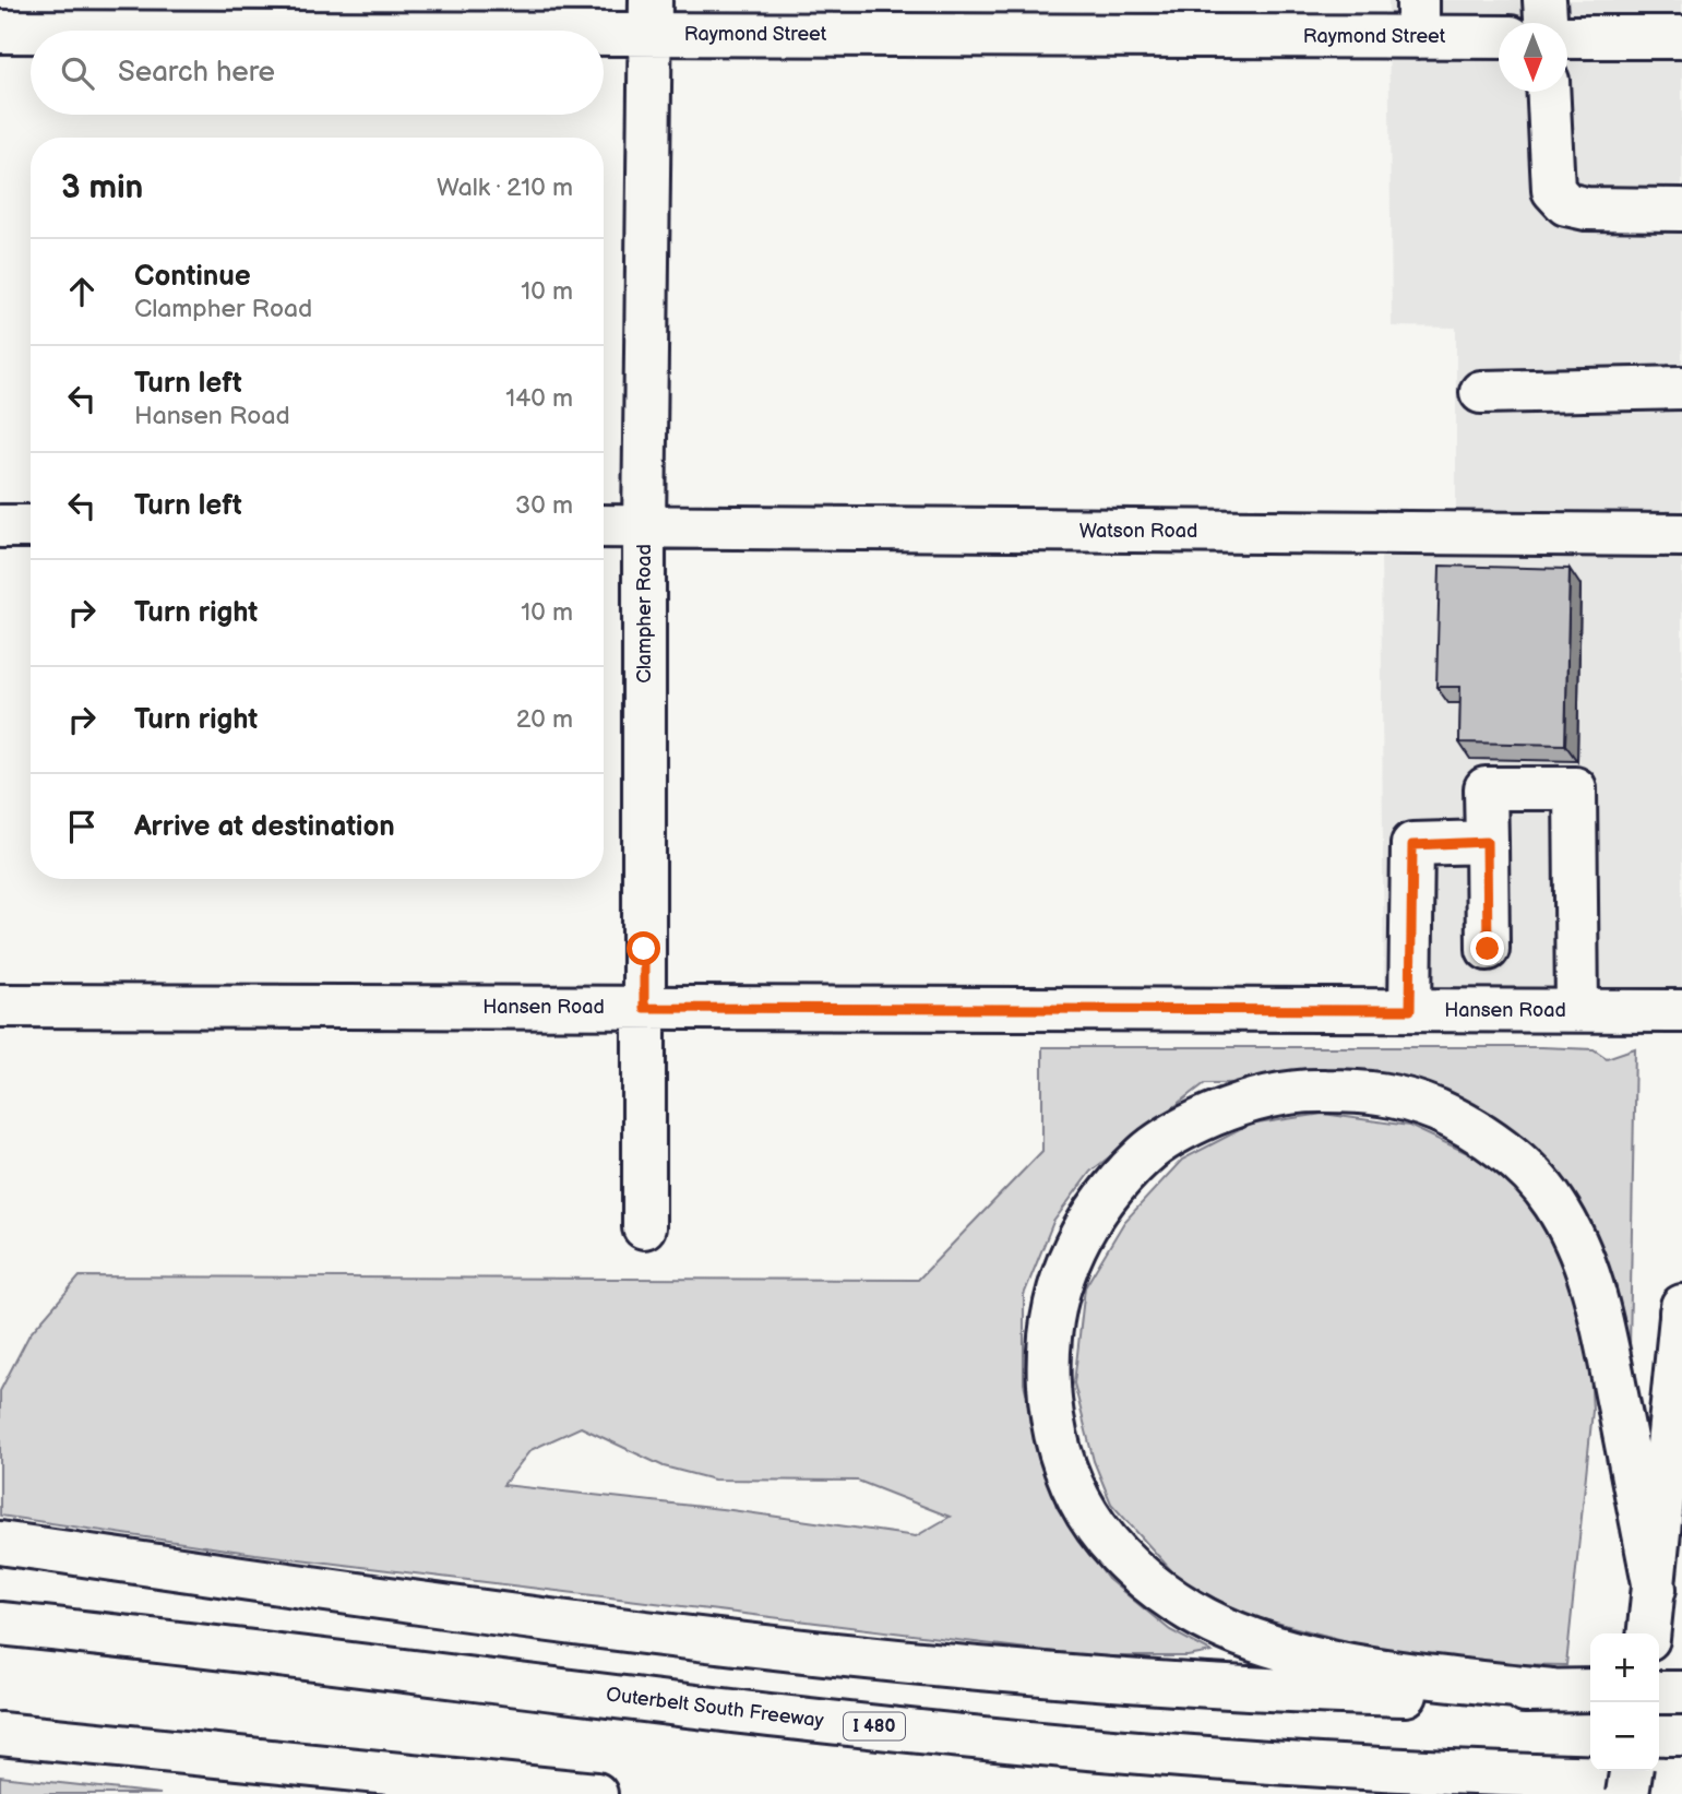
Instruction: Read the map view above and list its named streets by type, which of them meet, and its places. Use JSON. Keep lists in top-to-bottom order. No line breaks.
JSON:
{"streets":{"main road":["Raymond Street","Watson Road","Clampher Road","Hansen Road","Outerbelt South Freeway","I 480"]},"crossings":[["Raymond Street","Clampher Road"],["Watson Road","Clampher Road"],["Clampher Road","Hansen Road"]],"north":"bottom","page":{"search":"Search here","heading":["3 min","Walk · 210 m"],"list":[["Continue","Clampher Road","10 m"],["Turn left","Hansen Road","140 m"],["Turn left","30 m"],["Turn right","10 m"],["Turn right","20 m"],"Arrive at destination"],"map_buttons":["+","−"]}}
